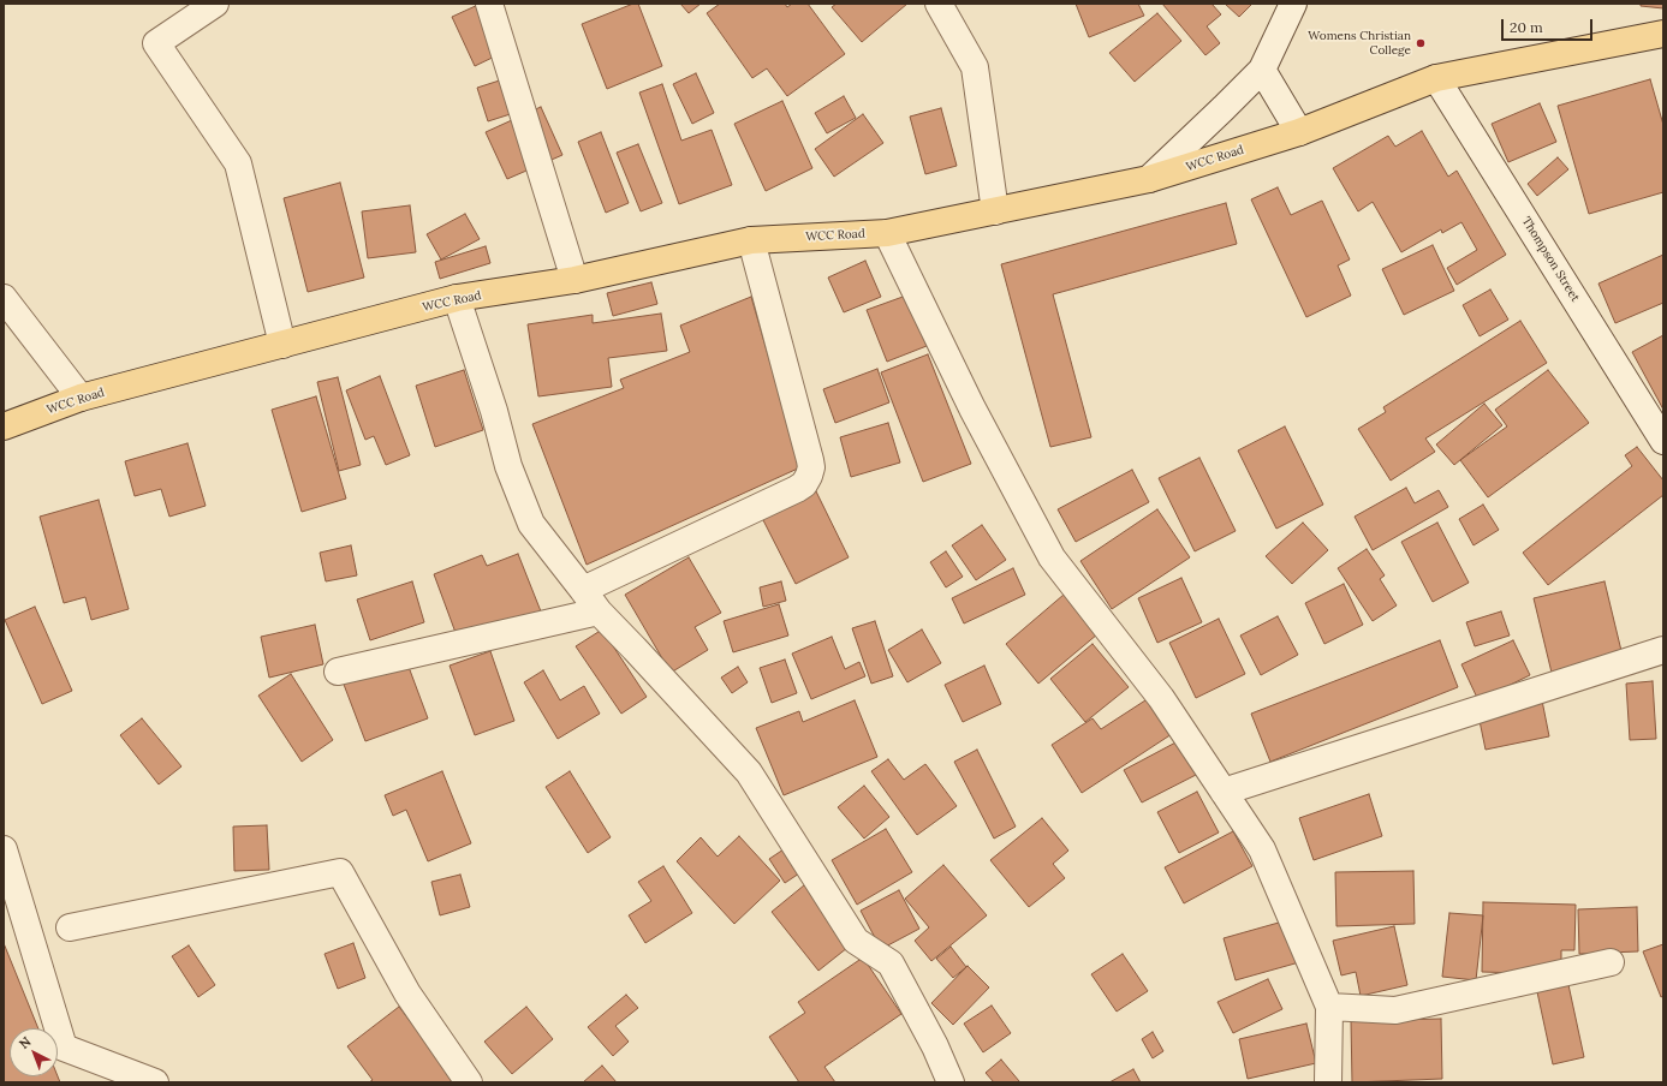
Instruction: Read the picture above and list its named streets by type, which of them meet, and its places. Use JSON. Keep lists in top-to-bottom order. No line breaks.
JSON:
{"streets":{"main road":["WCC Road"],"street":["Thompson Street"]},"crossings":[["WCC Road","Thompson Street"]],"places":["Womens Christian College"],"scale_bar":"20 m","north":"top left"}
